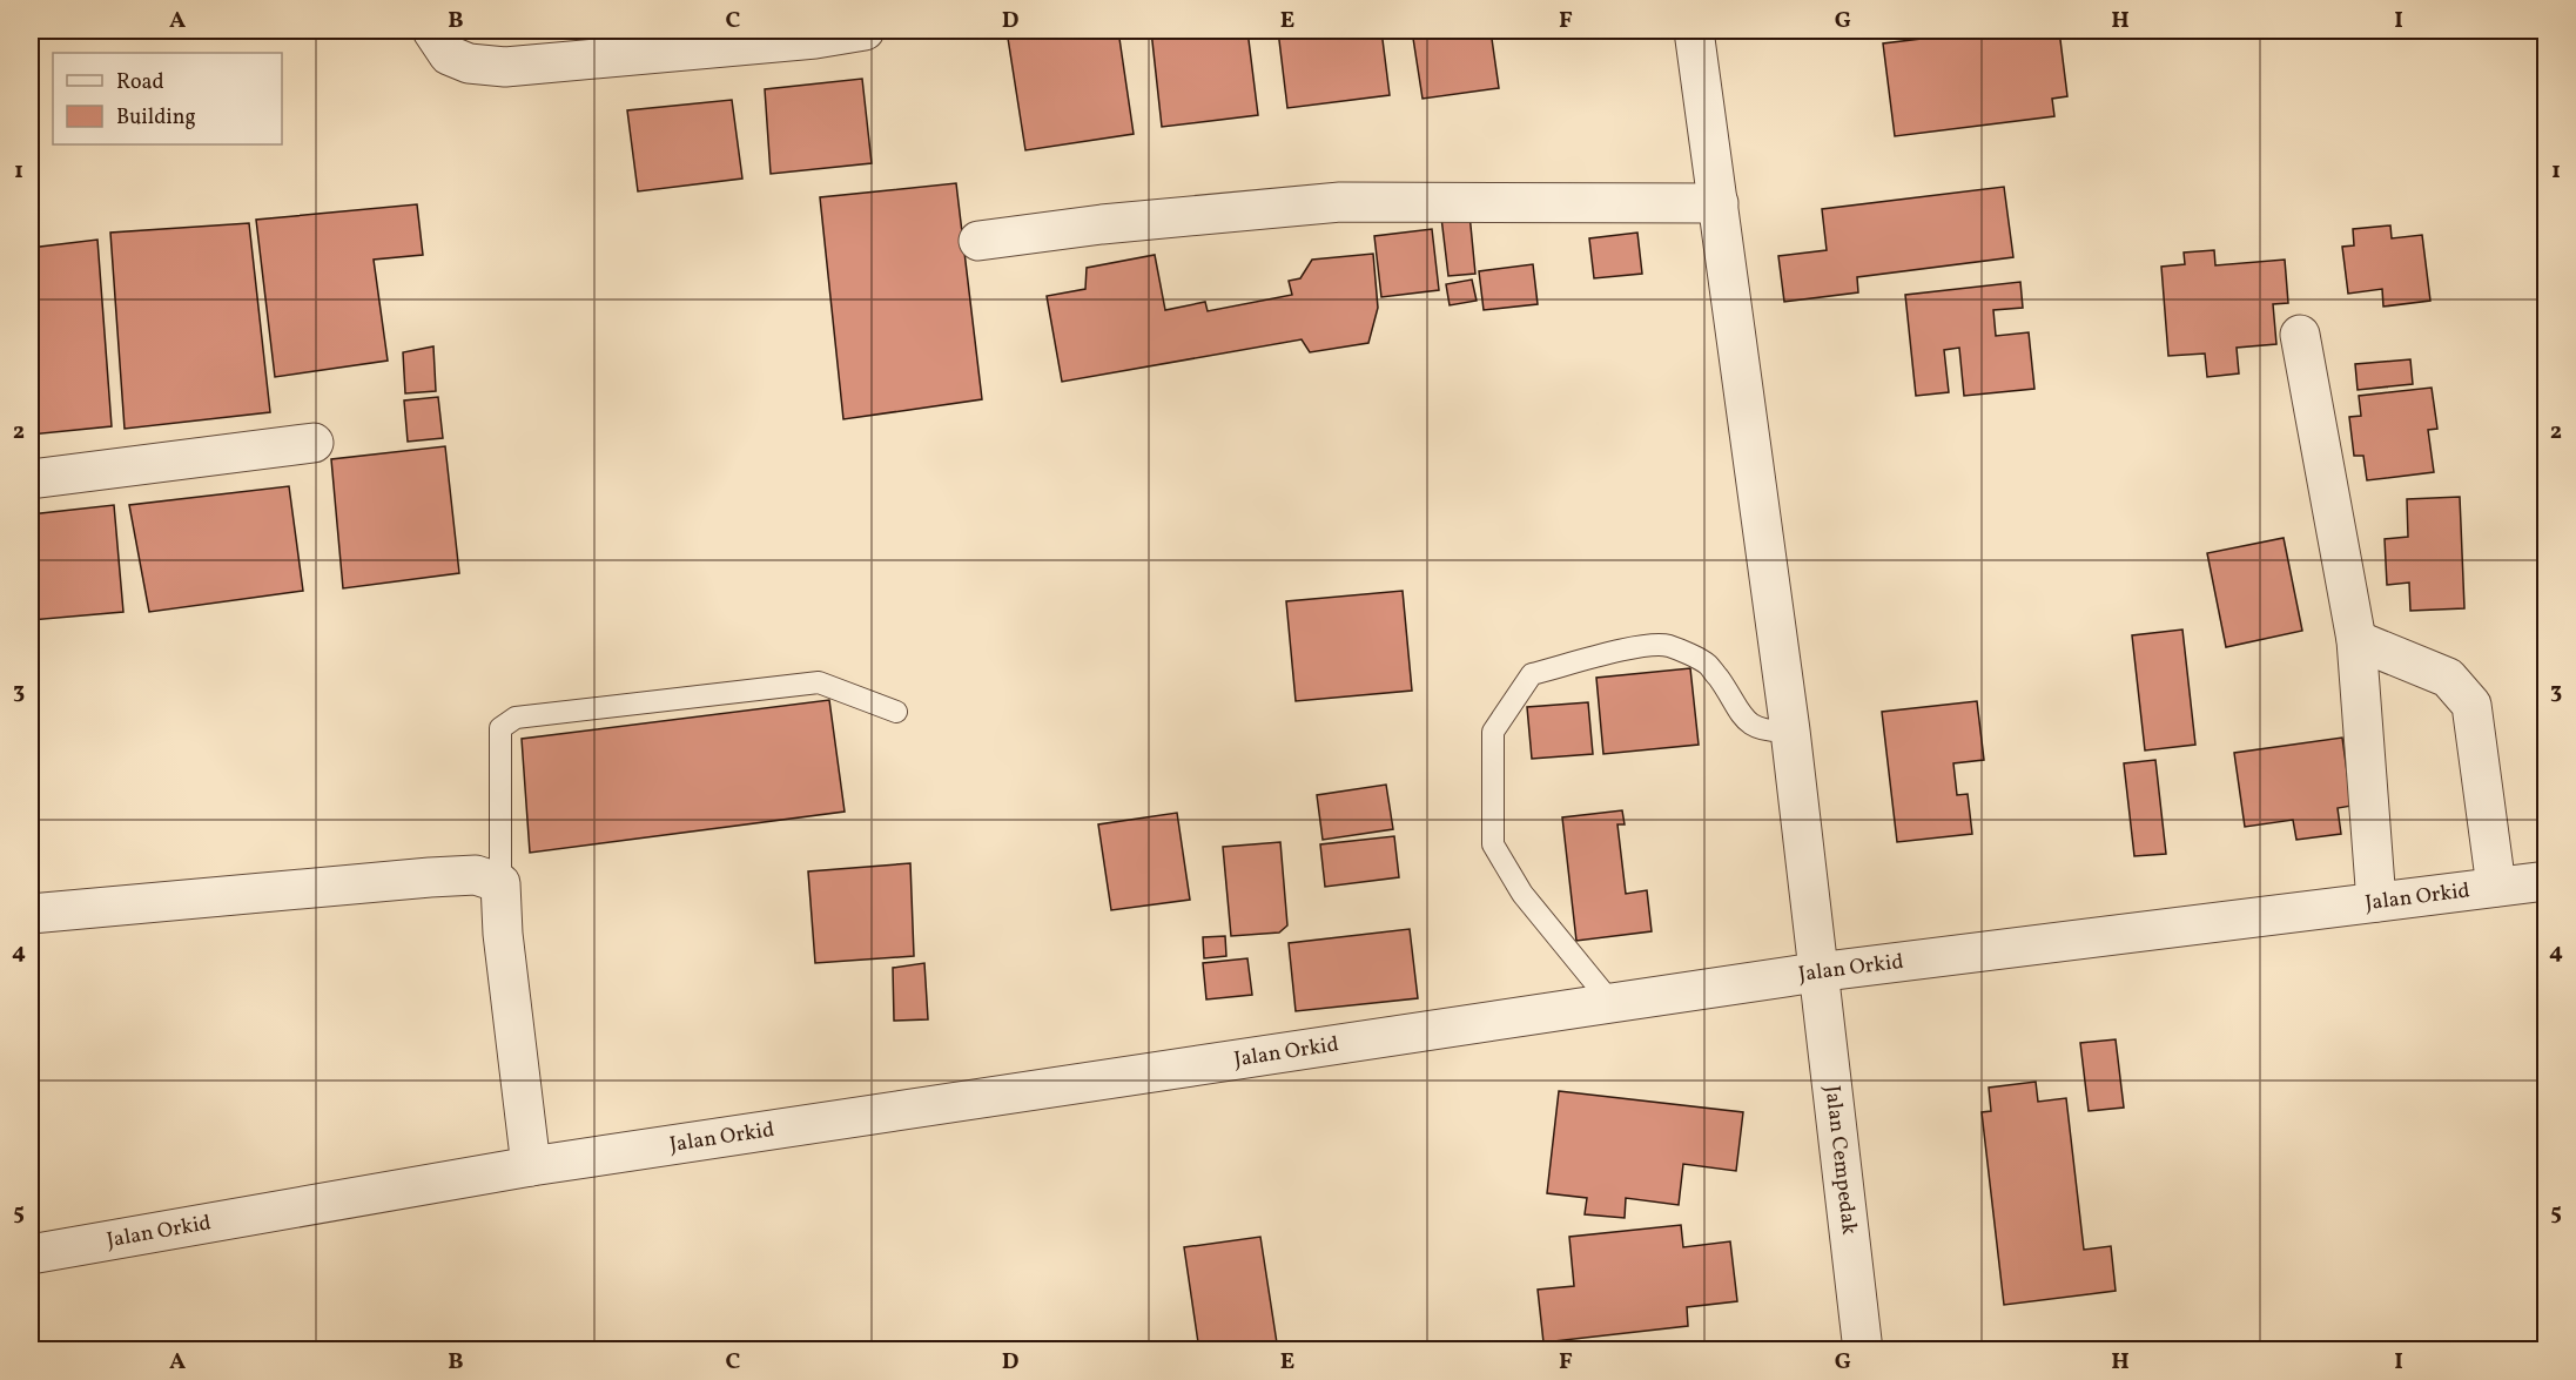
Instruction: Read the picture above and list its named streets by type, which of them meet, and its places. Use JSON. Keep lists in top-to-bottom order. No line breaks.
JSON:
{"streets":{"street":["Jalan Orkid","Jalan Cempedak"]},"crossings":[["Jalan Orkid","Jalan Cempedak"]],"legend":["Road","Building"],"grid":{"columns":["A","B","C","D","E","F","G","H","I"],"rows":["1","2","3","4","5"]}}
